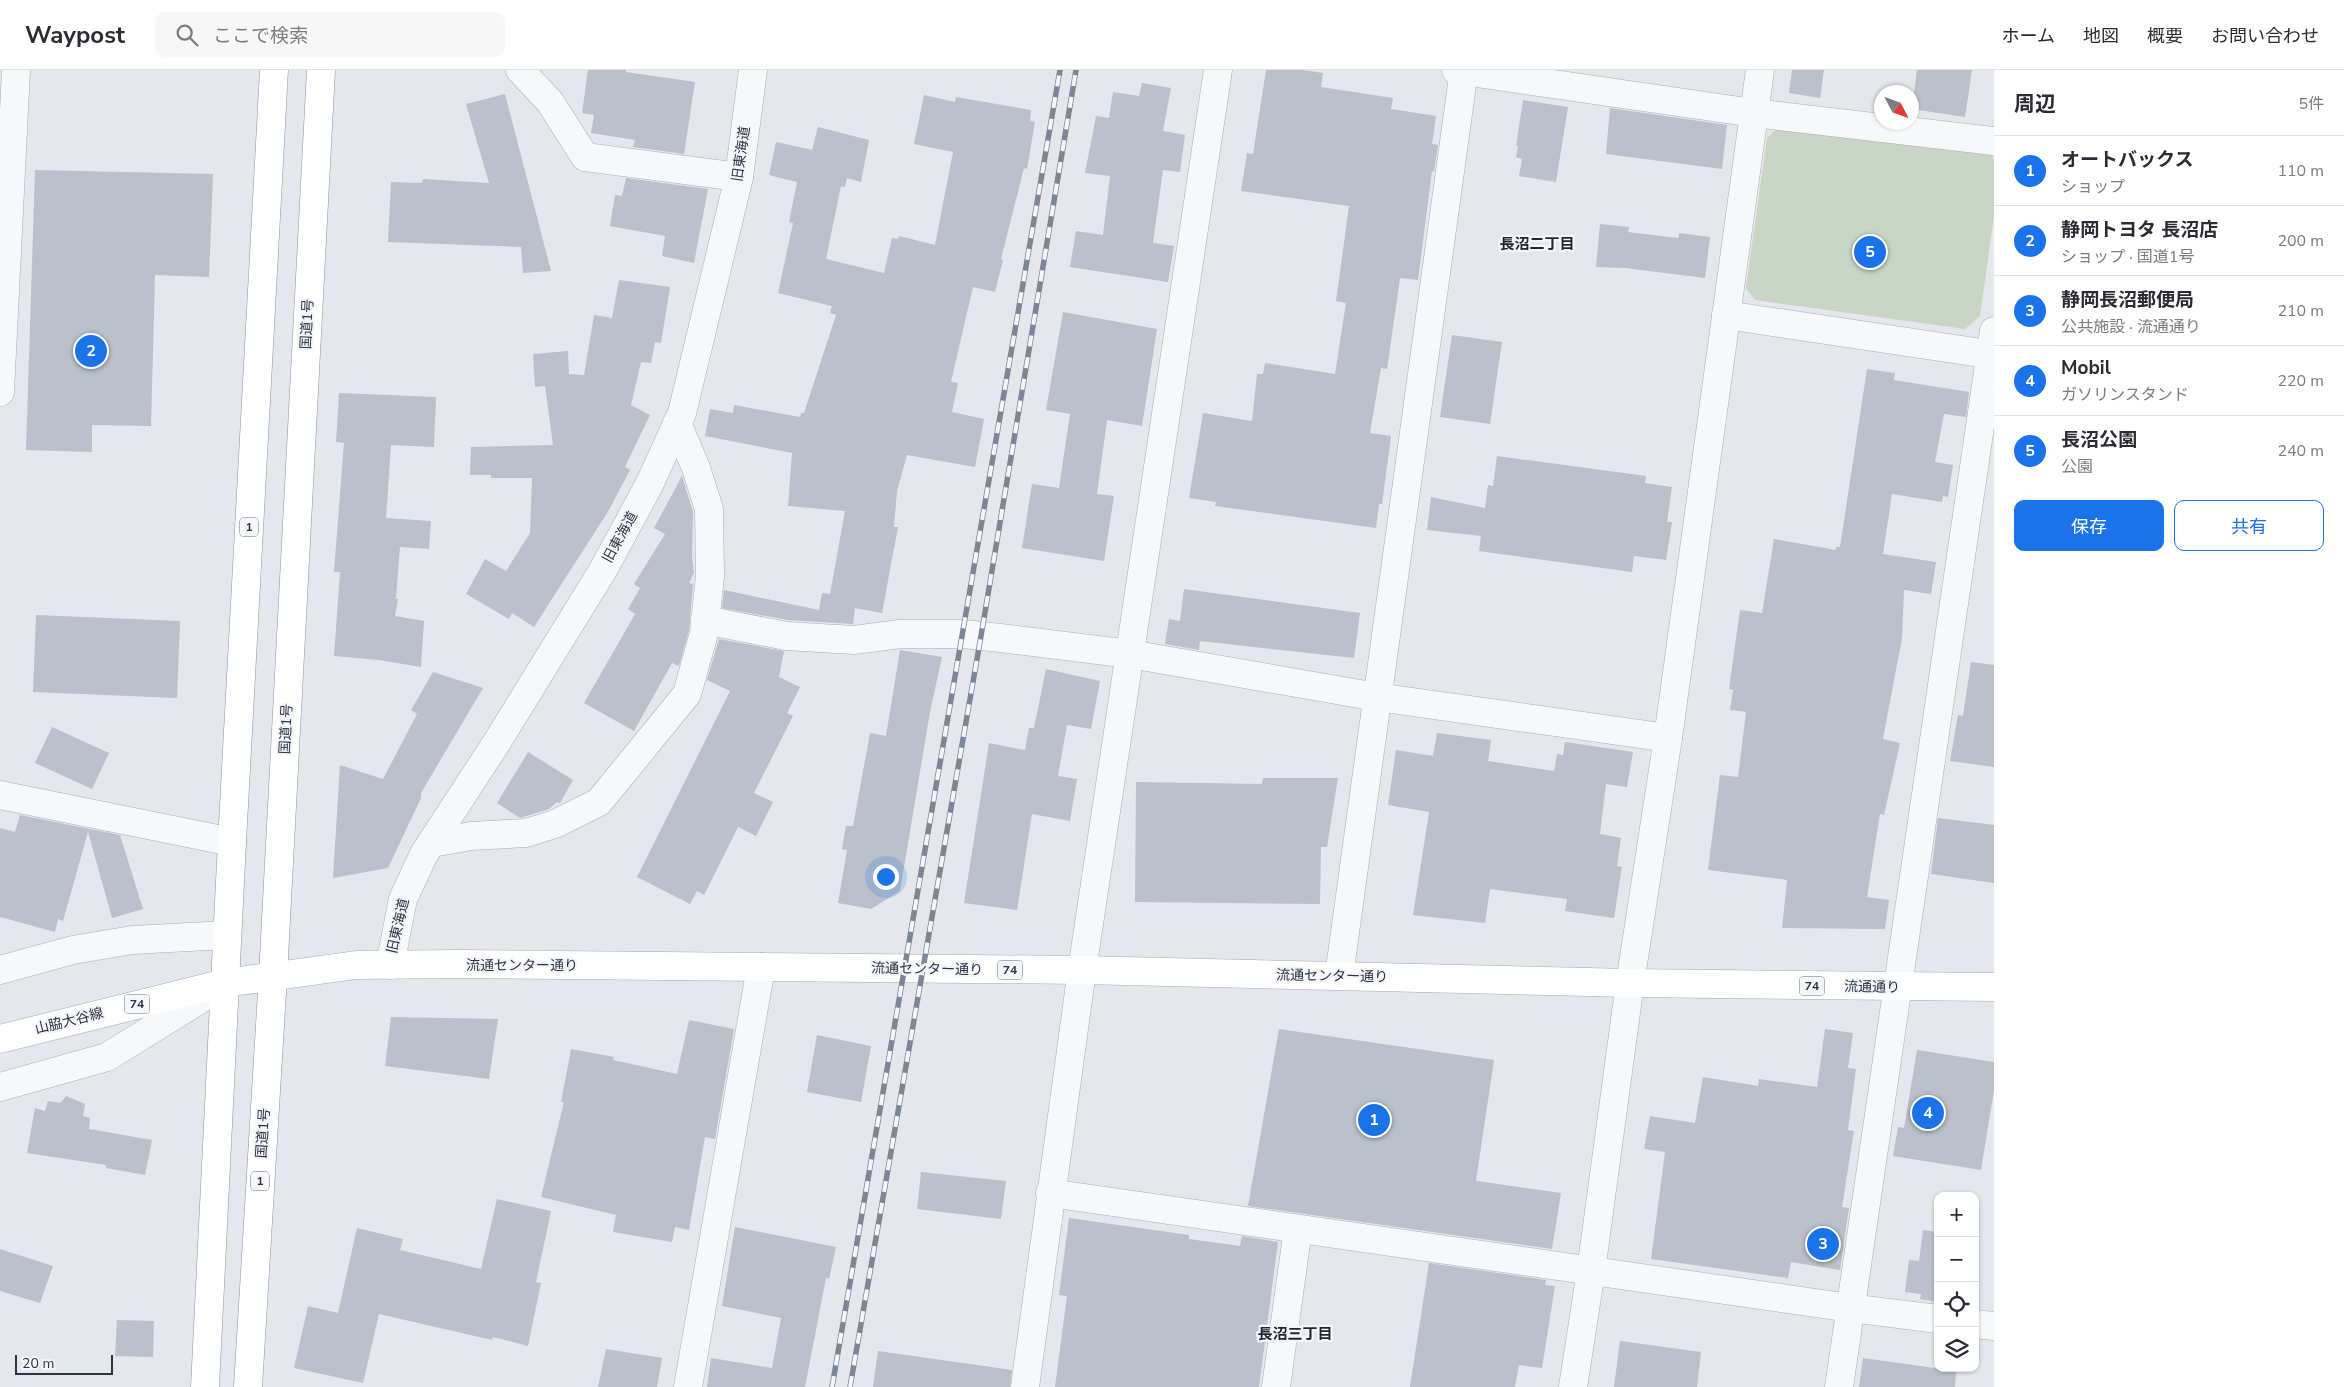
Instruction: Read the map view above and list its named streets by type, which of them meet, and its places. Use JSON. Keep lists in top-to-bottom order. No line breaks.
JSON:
{"streets":{"main road":["国道1号","1","流通センター通り","74","流通通り","山脇大谷線"],"street":["旧東海道"]},"crossings":[["旧東海道","流通センター通り"],["国道1号","流通センター通り"],["1","流通センター通り"],["1","山脇大谷線"],["流通センター通り","流通通り"],["流通センター通り","山脇大谷線"]],"districts":["長沼二丁目","長沼三丁目"],"scale_bar":"20 m","north":"bottom right","page":{"header":"Waypost","search":"ここで検索","nav":["ホーム","地図","概要","お問い合わせ"],"heading":["周辺","5件"],"list":[{"mark":"1","name":"オートバックス","note":"ショップ","value":"110 m"},{"mark":"2","name":"静岡トヨタ 長沼店","note":"ショップ · 国道1号","value":"200 m"},{"mark":"3","name":"静岡長沼郵便局","note":"公共施設 · 流通通り","value":"210 m"},{"mark":"4","name":"Mobil","note":"ガソリンスタンド","value":"220 m"},{"mark":"5","name":"長沼公園","note":"公園","value":"240 m"}],"pins":["5","2","4","1","3"],"buttons":["保存","共有"],"map_buttons":["+","−"],"scale":"20 m"}}
